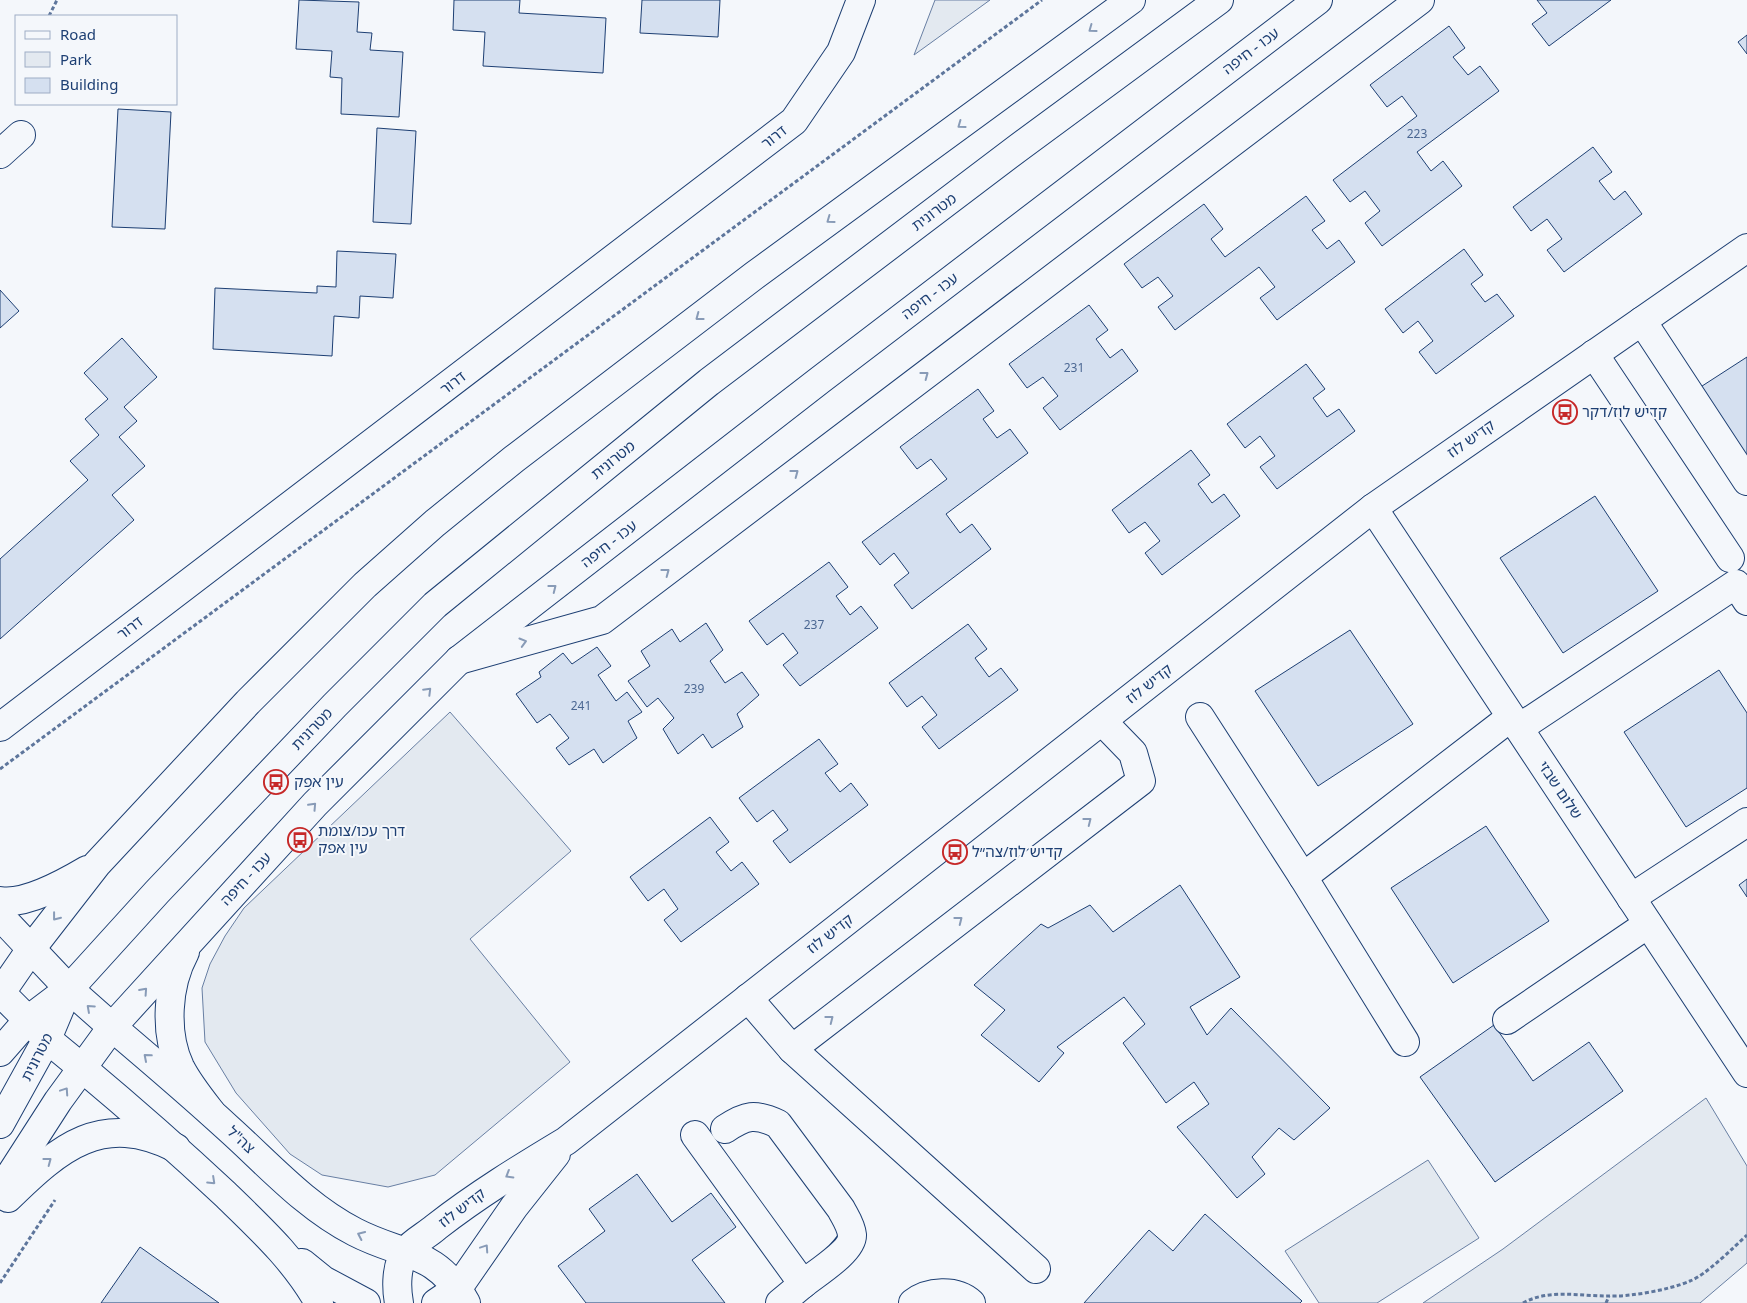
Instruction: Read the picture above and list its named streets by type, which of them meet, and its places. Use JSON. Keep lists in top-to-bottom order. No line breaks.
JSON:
{"streets":{"main road":["עכו - חיפה","דרור","מטרונית","קדיש לוז","שלום שבזי","צה\"ל"]},"crossings":[["עכו - חיפה","צה\"ל"],["מטרונית","צה\"ל"],["קדיש לוז","שלום שבזי"],["קדיש לוז","צה\"ל"]],"places":{"bus stop":["קדיש לוז/דקר","עין אפק","דרך עכו/צומת עין אפק","קדיש לוז/צה״ל"]},"house_numbers":["223","231","237","239","241"],"legend":["Road","Park","Building"]}
